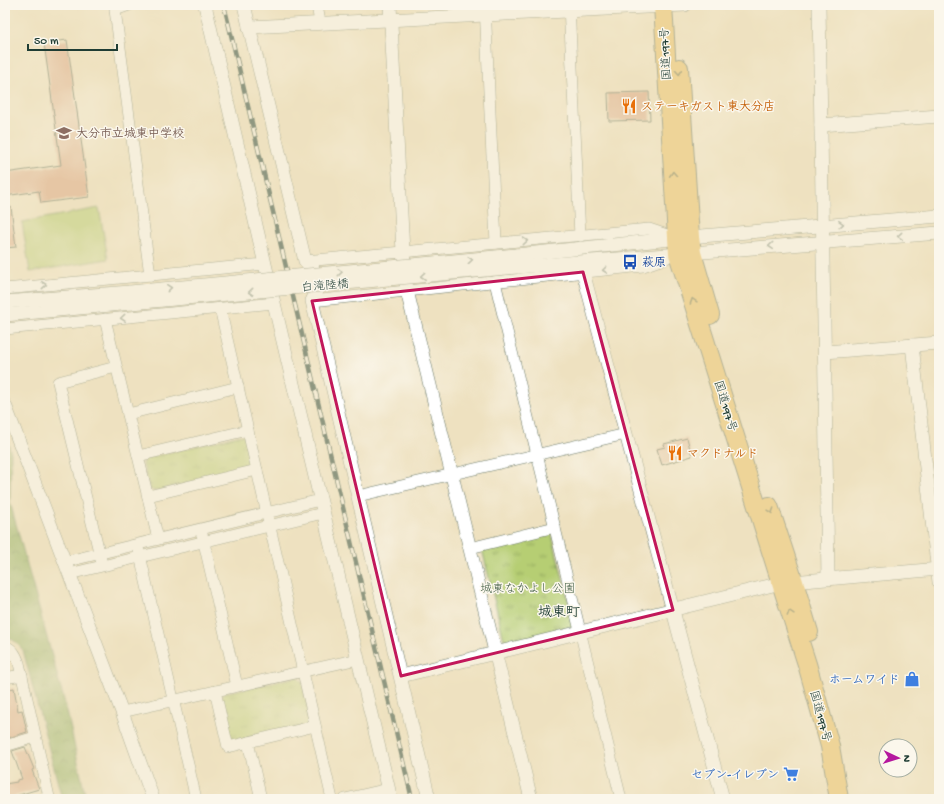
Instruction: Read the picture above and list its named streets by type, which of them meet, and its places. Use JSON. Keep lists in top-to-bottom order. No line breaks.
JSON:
{"streets":{"highway":["国道197号"],"street":["白滝陸橋"]},"crossings":[["国道197号","白滝陸橋"]],"districts":["城東町"],"parks":["城東なかよし公園"],"places":{"restaurant":["ステーキガスト東大分店","マクドナルド"],"school or university":["大分市立城東中学校"],"bus stop":["萩原"],"shop":["ホームワイド"],"supermarket":["セブン-イレブン"]},"scale_bar":"50 m","north":"right"}
